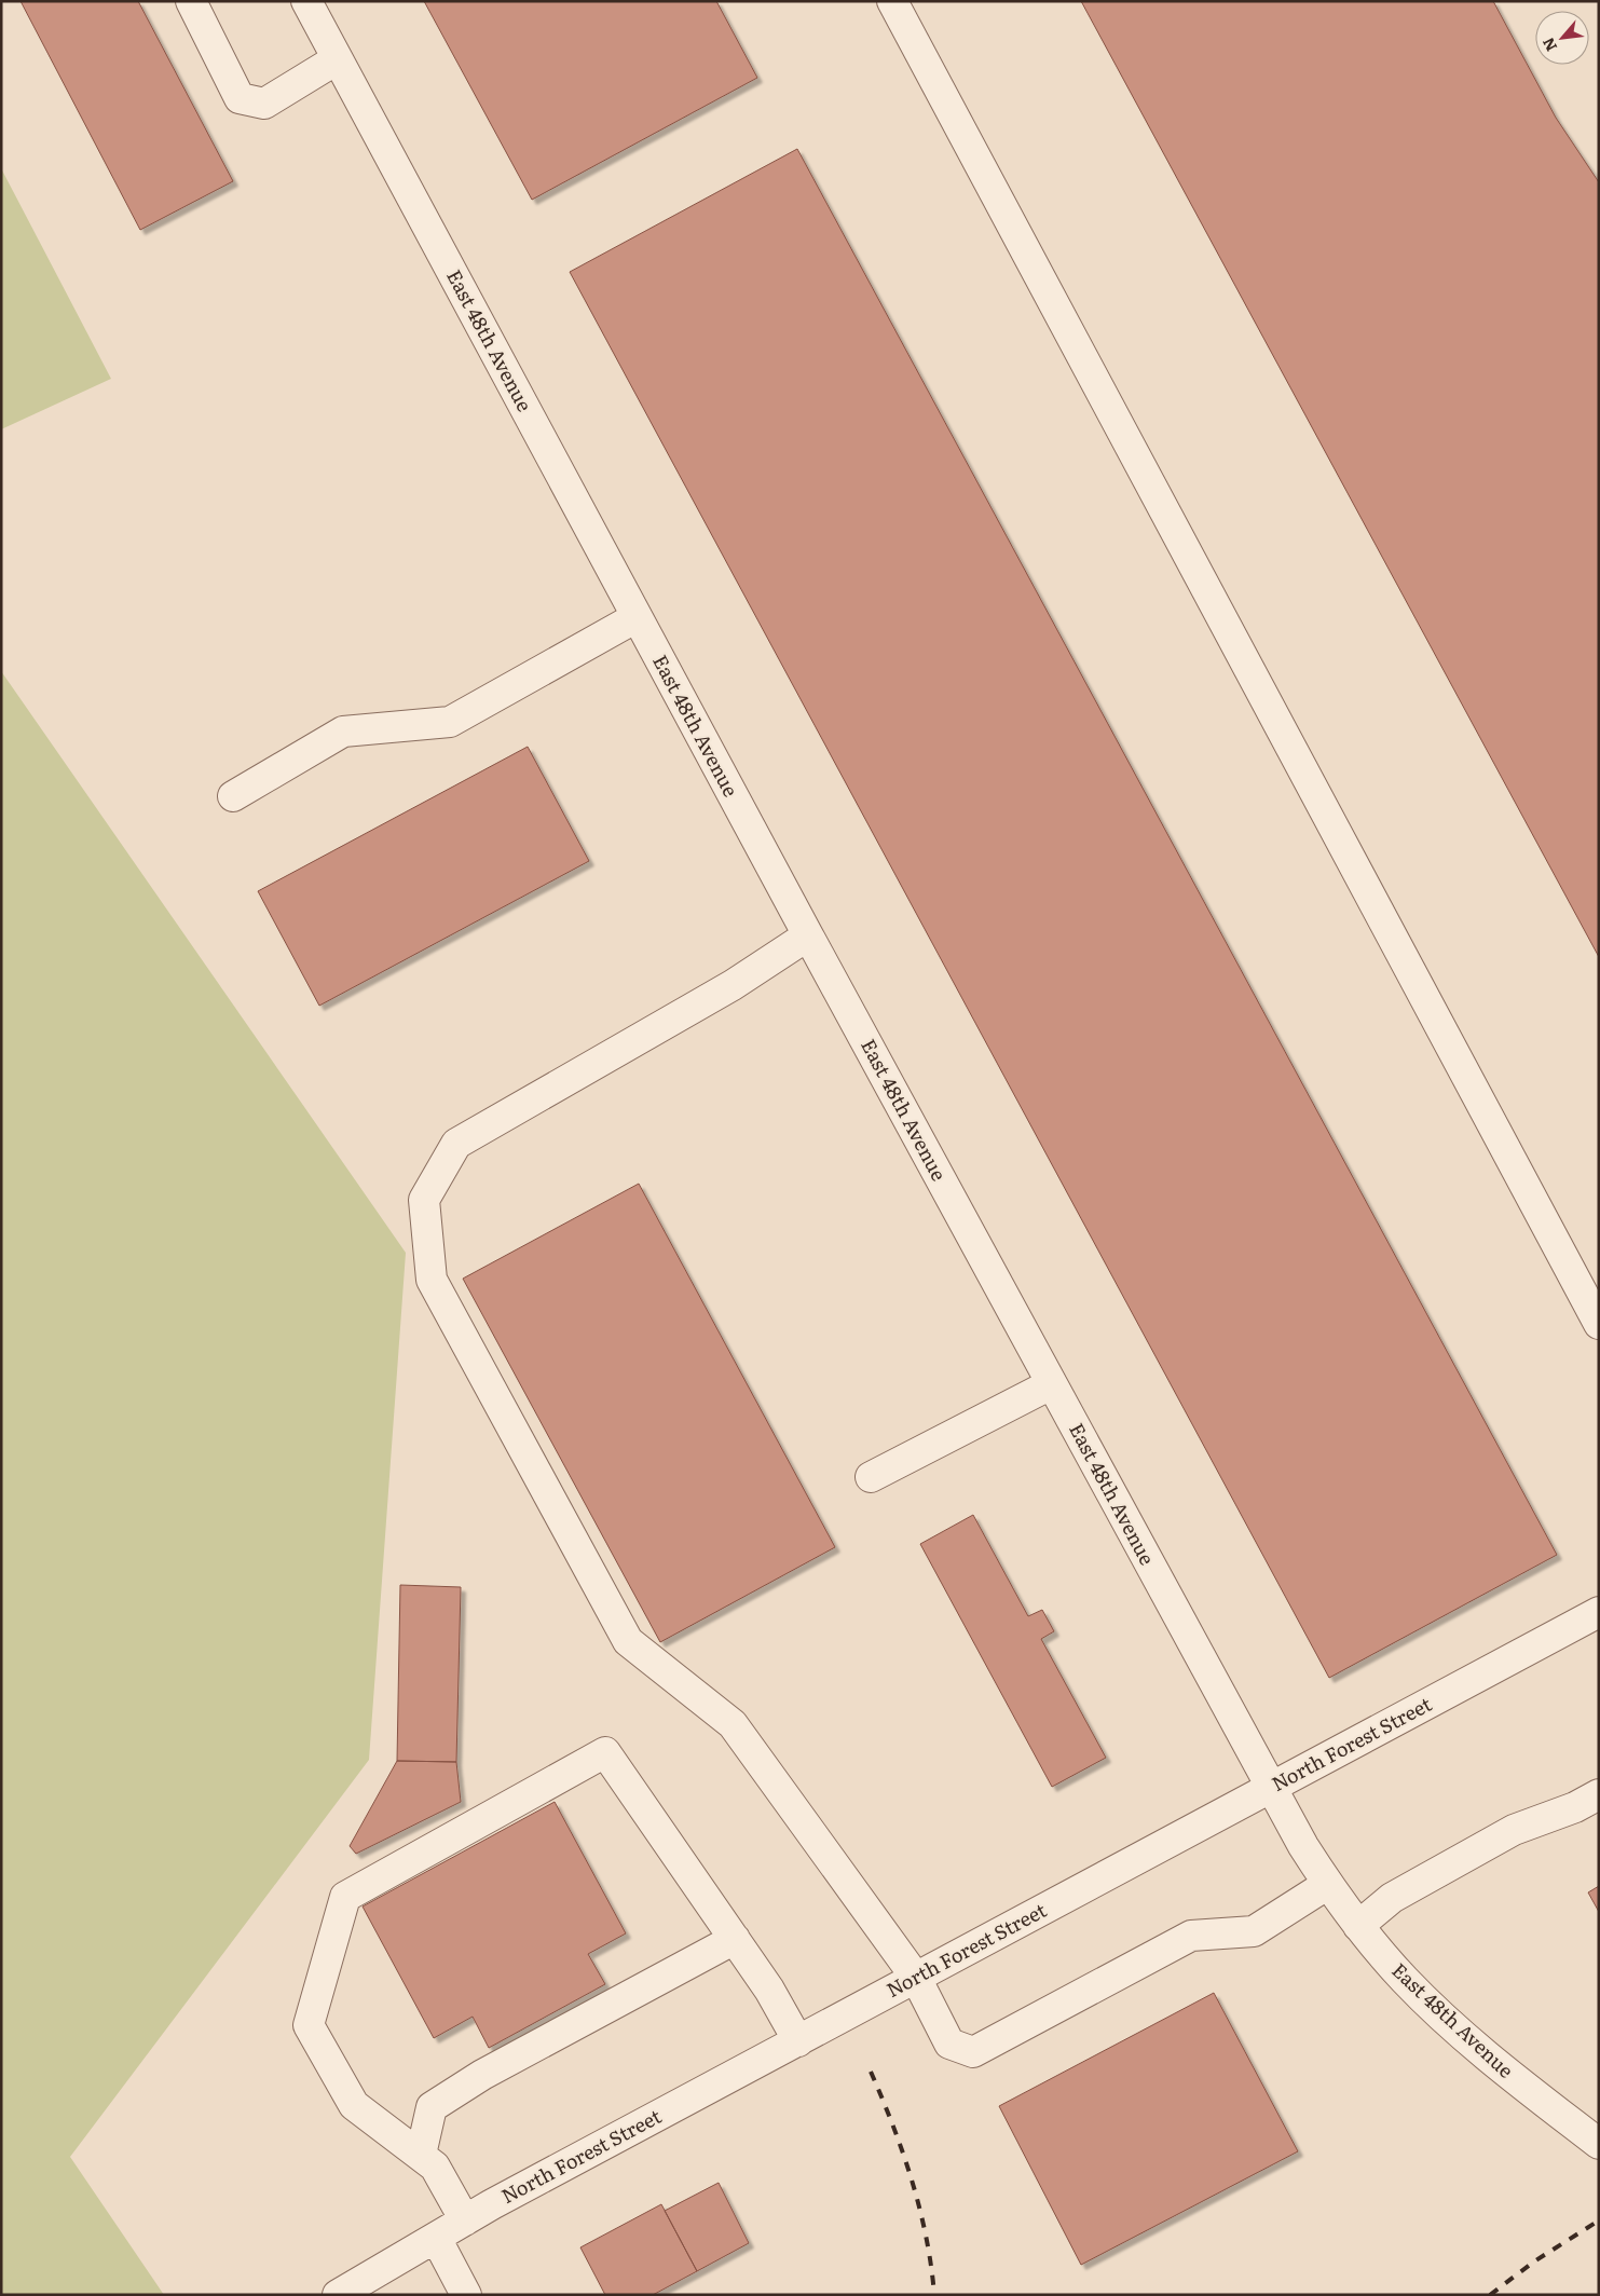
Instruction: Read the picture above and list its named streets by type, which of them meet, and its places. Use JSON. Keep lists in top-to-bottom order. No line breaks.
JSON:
{"streets":{"street":["East 48th Avenue","North Forest Street"]},"crossings":[["East 48th Avenue","North Forest Street"]],"north":"bottom left"}
